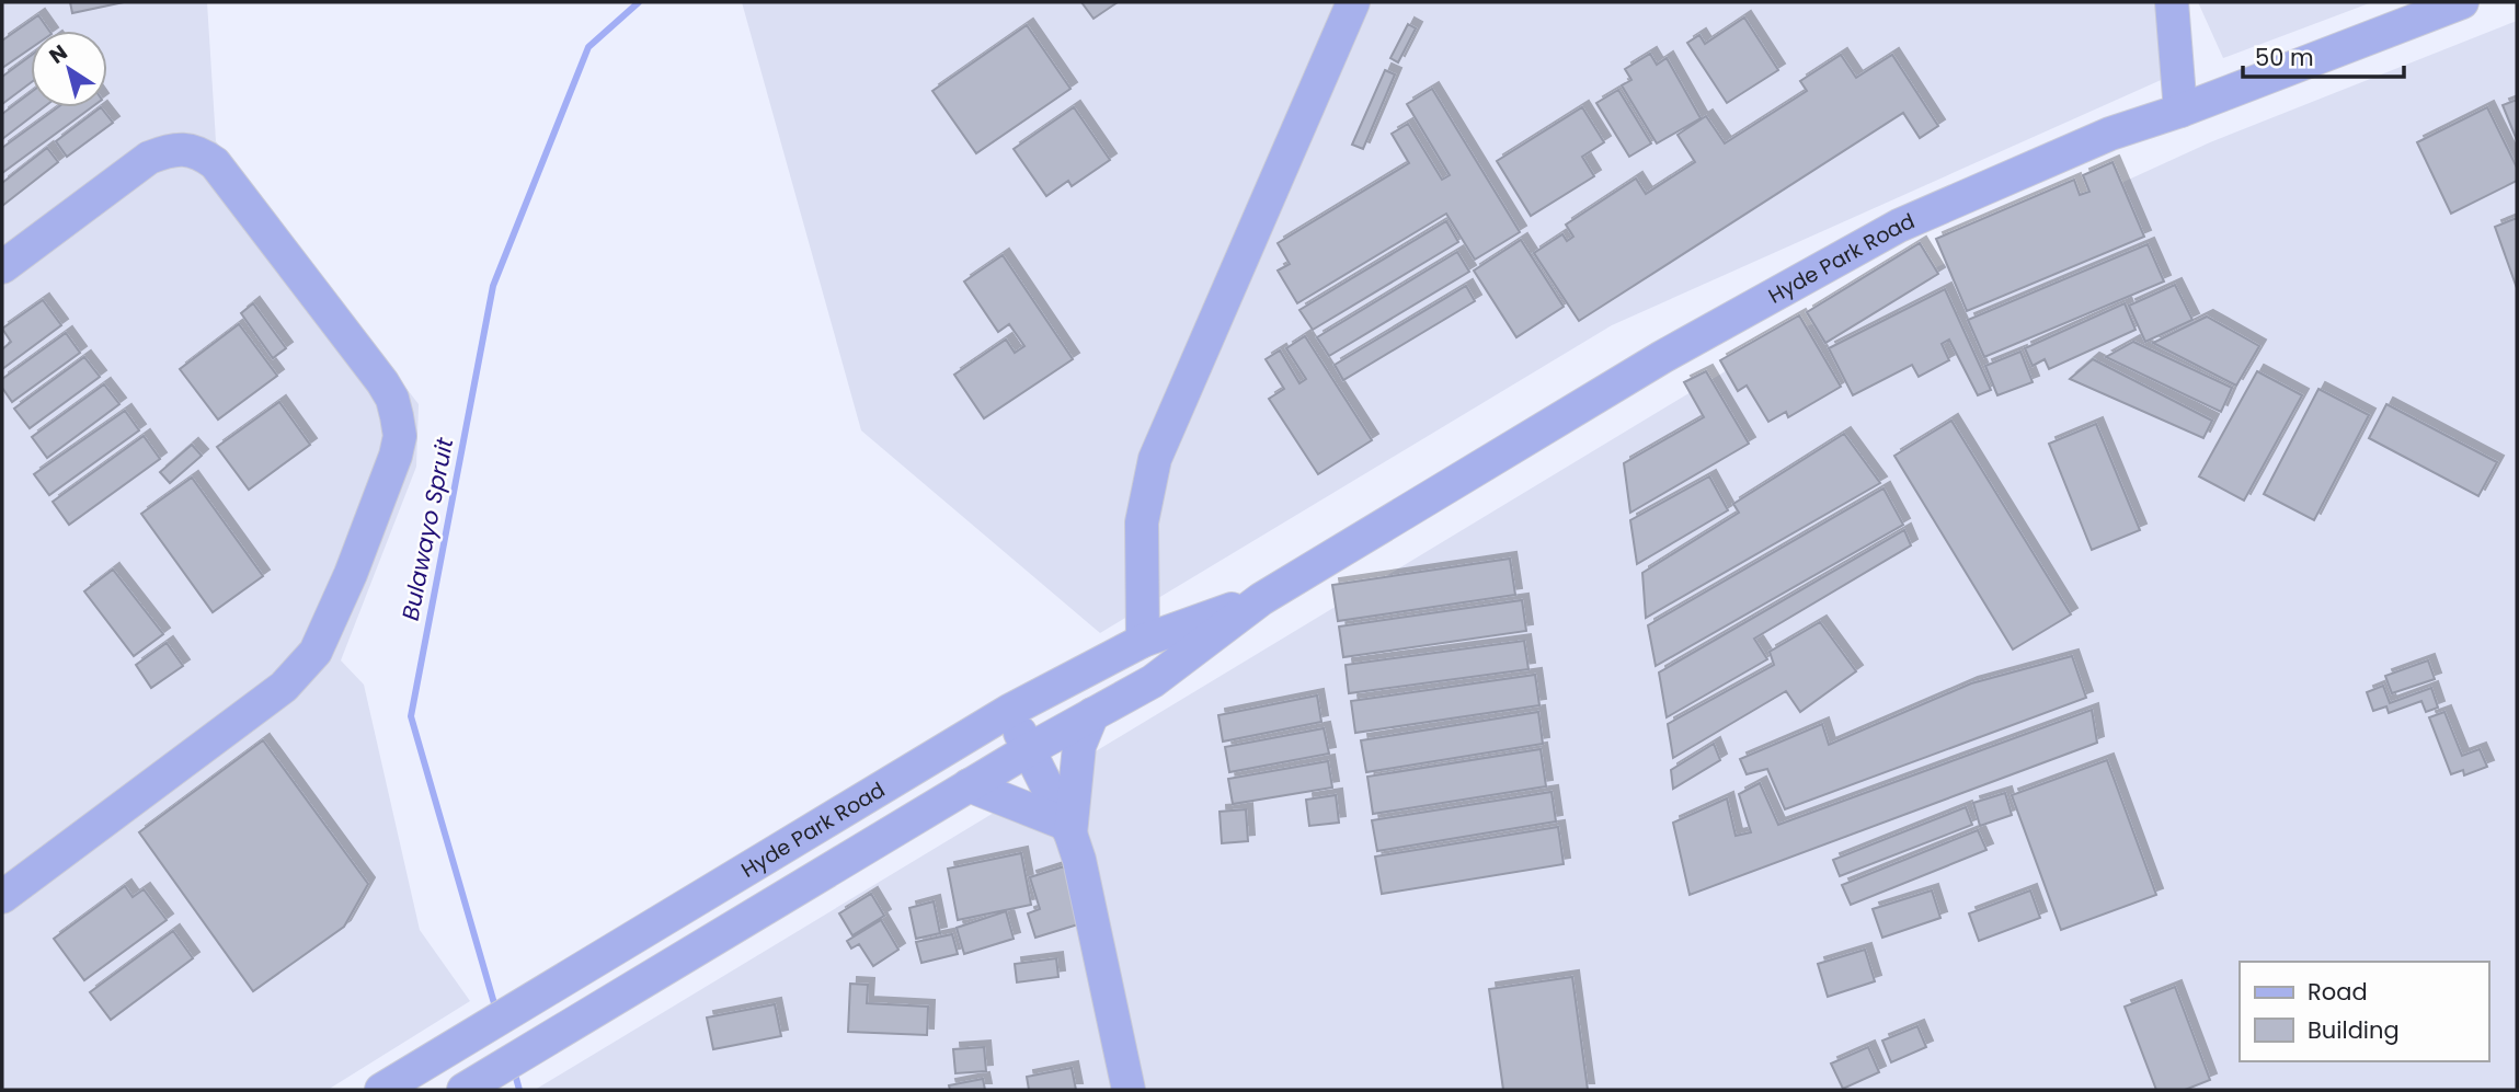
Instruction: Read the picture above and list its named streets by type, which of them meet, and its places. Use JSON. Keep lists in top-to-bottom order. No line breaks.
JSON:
{"streets":{"street":["Hyde Park Road"]},"water":["Bulawayo Spruit"],"legend":["Road","Building"],"scale_bar":"50 m","north":"top left"}
